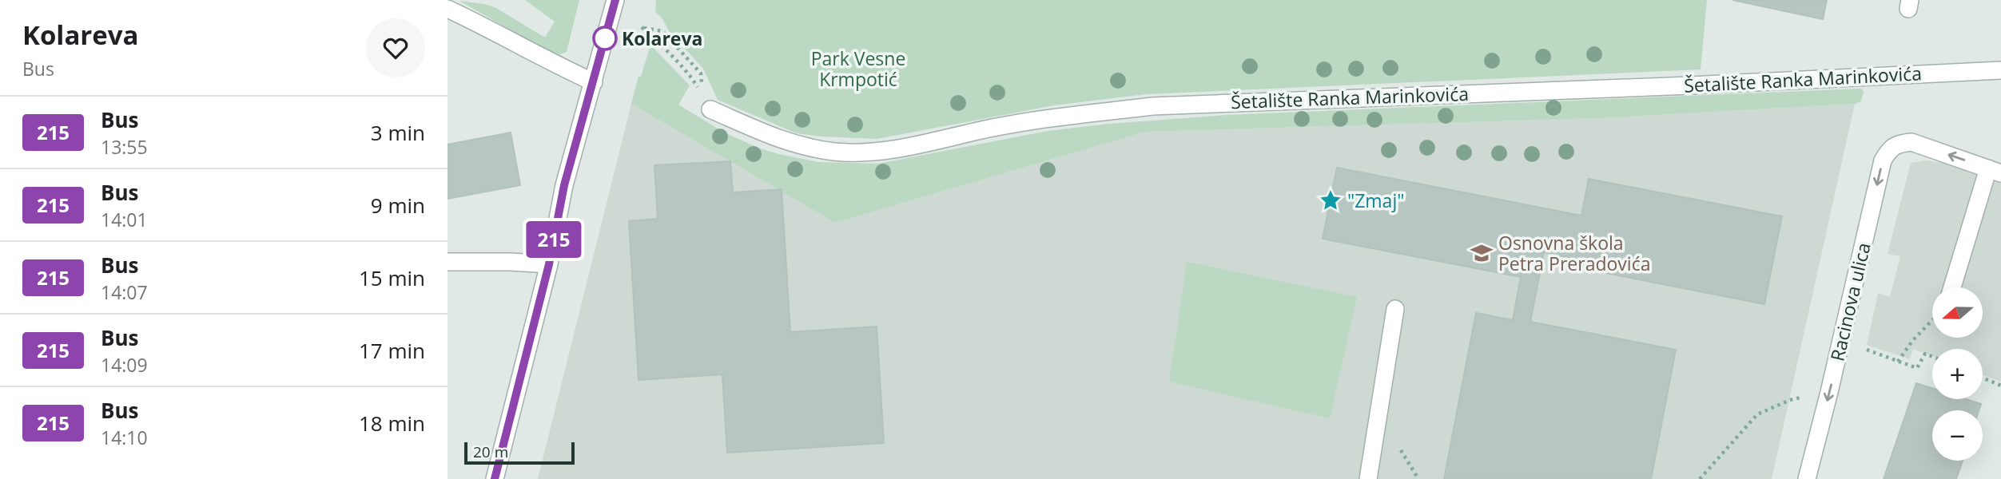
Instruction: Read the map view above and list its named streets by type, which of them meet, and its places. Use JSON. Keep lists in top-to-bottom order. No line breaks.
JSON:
{"streets":{"street":["Šetalište Ranka Marinkovića","Racinova ulica"]},"parks":["Park Vesne Krmpotić"],"places":{"other":["Kolareva"],"place":["\"Zmaj\""],"school or university":["Osnovna škola Petra Preradovića"]},"lines":["bus line 215"],"scale_bar":"20 m","north":"left","page":{"heading":["Kolareva","Bus"],"on_map":"215","list":[{"mark":"215","name":"Bus","note":"13:55","value":"3 min"},{"mark":"215","name":"Bus","note":"14:01","value":"9 min"},{"mark":"215","name":"Bus","note":"14:07","value":"15 min"},{"mark":"215","name":"Bus","note":"14:09","value":"17 min"},{"mark":"215","name":"Bus","note":"14:10","value":"18 min"}],"map_buttons":["+","−"],"scale":"20 m"}}
